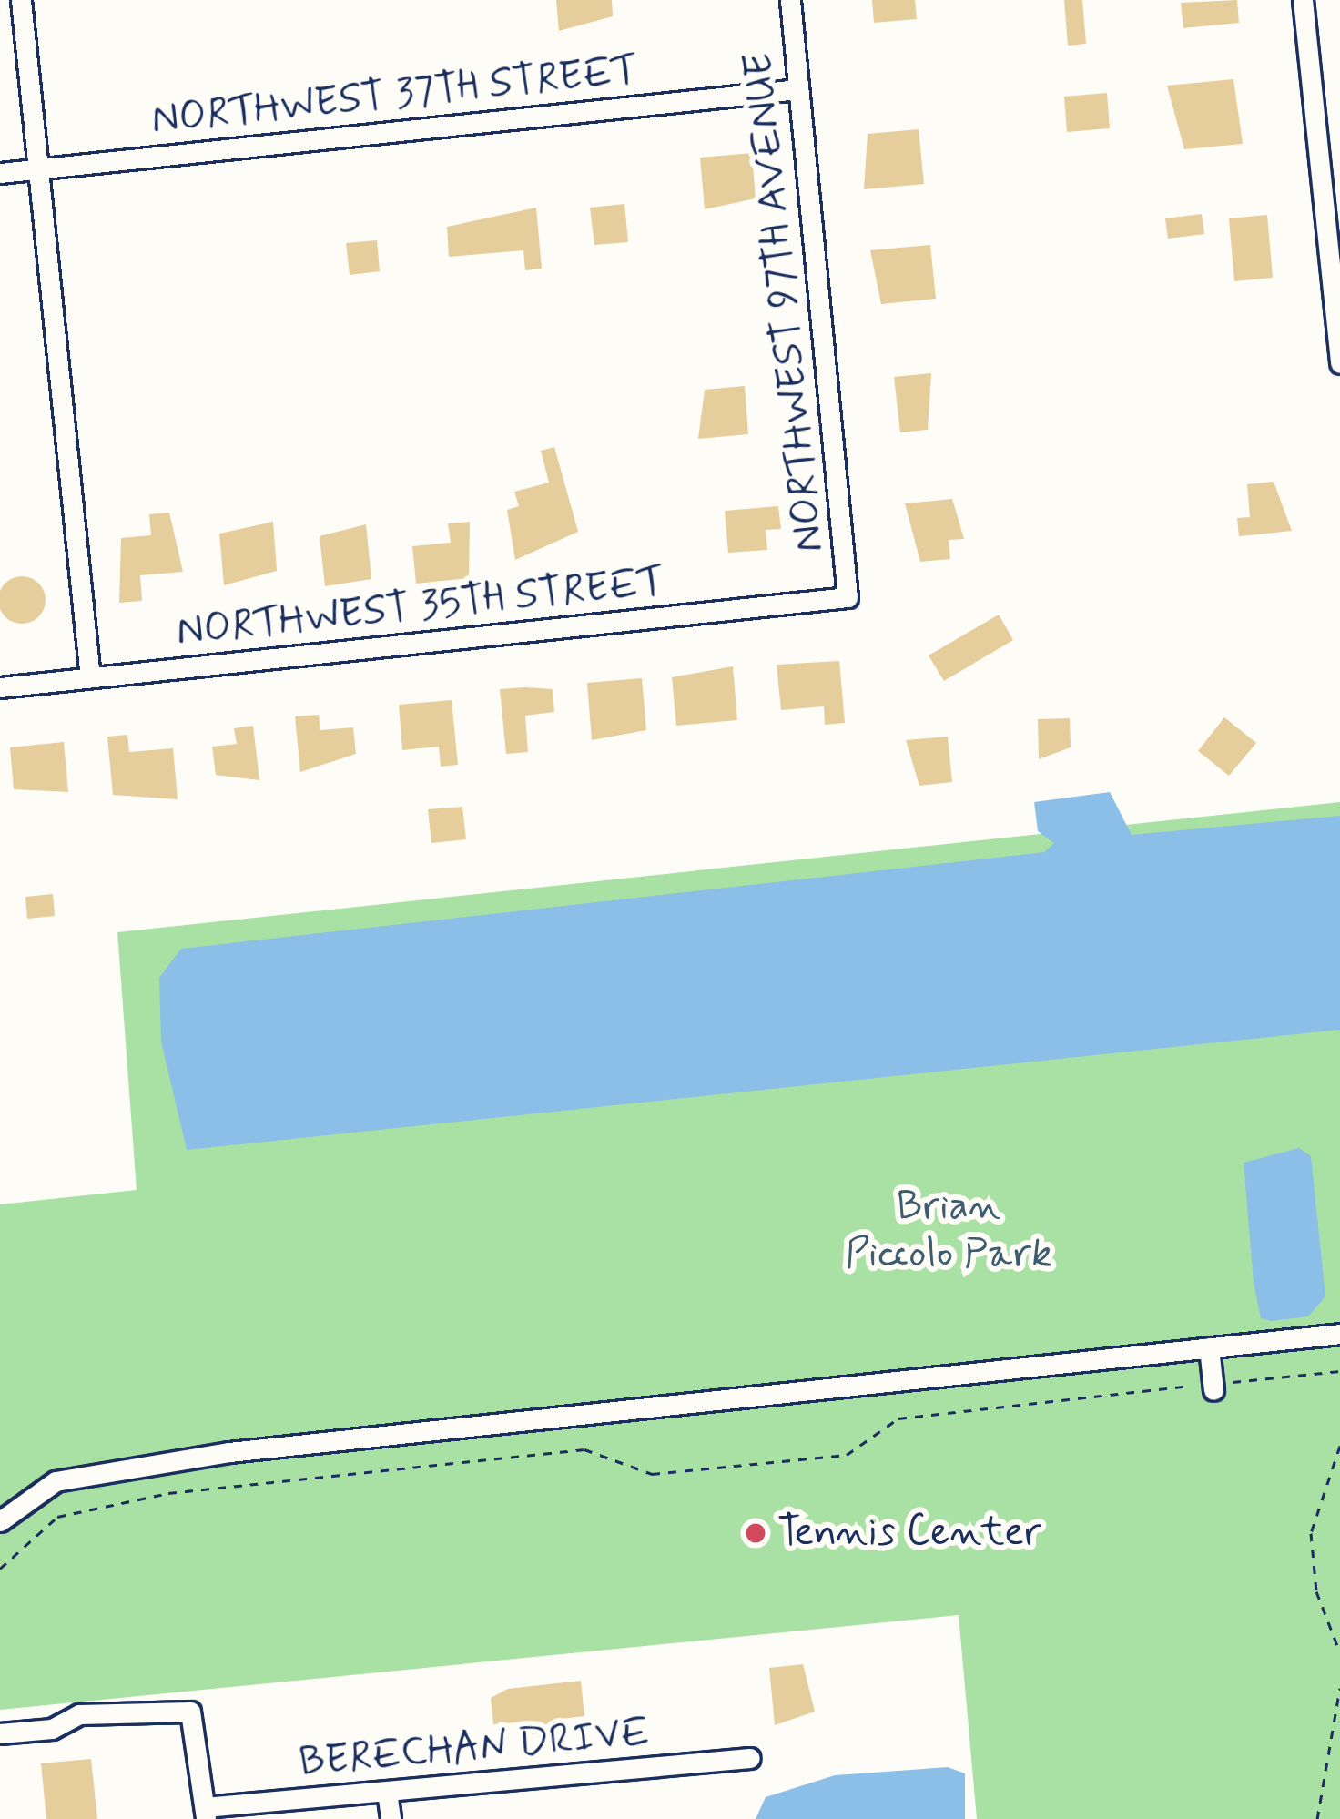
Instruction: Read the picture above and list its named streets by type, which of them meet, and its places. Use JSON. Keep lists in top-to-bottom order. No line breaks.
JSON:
{"streets":{"street":["NORTHWEST 37TH STREET","NORTHWEST 97TH AVENUE","NORTHWEST 35TH STREET","BERECHAN DRIVE"]},"crossings":[["NORTHWEST 37TH STREET","NORTHWEST 97TH AVENUE"],["NORTHWEST 97TH AVENUE","NORTHWEST 35TH STREET"]],"parks":["Brian Piccolo Park"],"places":["Tennis Center"]}
